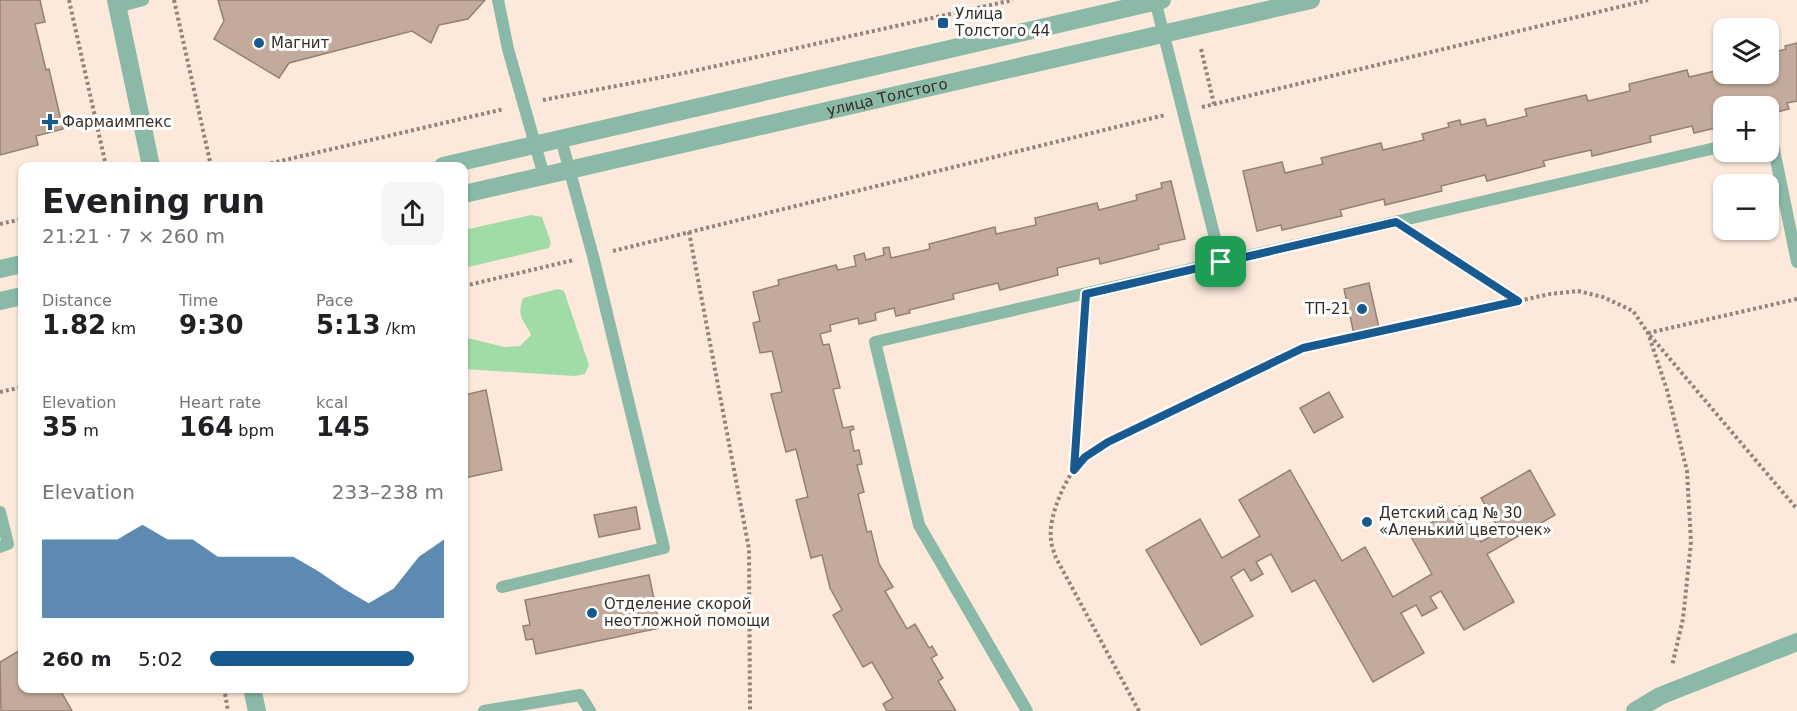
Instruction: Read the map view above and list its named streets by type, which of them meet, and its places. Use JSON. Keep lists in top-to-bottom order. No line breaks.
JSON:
{"streets":{"street":["улица Толстого"]},"places":{"transit":["Улица Толстого 44"],"other":["Магнит","ТП-21","Детский сад № 30 «Аленький цветочек»","Отделение скорой неотложной помощи"],"health":["Фармаимпекс"]},"page":{"map_buttons":["+","−"],"heading":["Evening run","21:21 · 7 × 260 m"],"stats":[["Distance","1.82 km"],["Time","9:30"],["Pace","5:13 /km"],["Elevation","35 m"],["Heart rate","164 bpm"],["kcal","145"]],"chart":["Elevation","233–238 m"],"list":[{"name":"260 m","note":"5:02"}]}}
